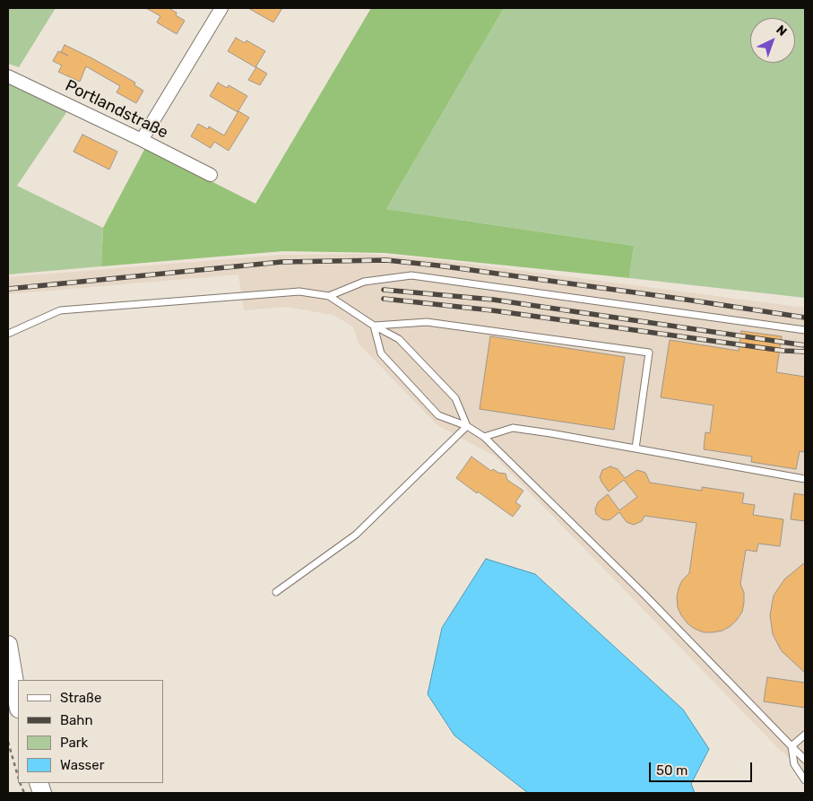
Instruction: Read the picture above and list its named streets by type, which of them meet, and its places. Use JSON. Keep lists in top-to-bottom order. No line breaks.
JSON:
{"streets":{"street":["Portlandstraße"]},"legend":["Straße","Bahn","Park","Wasser"],"scale_bar":"50 m","north":"top right"}
